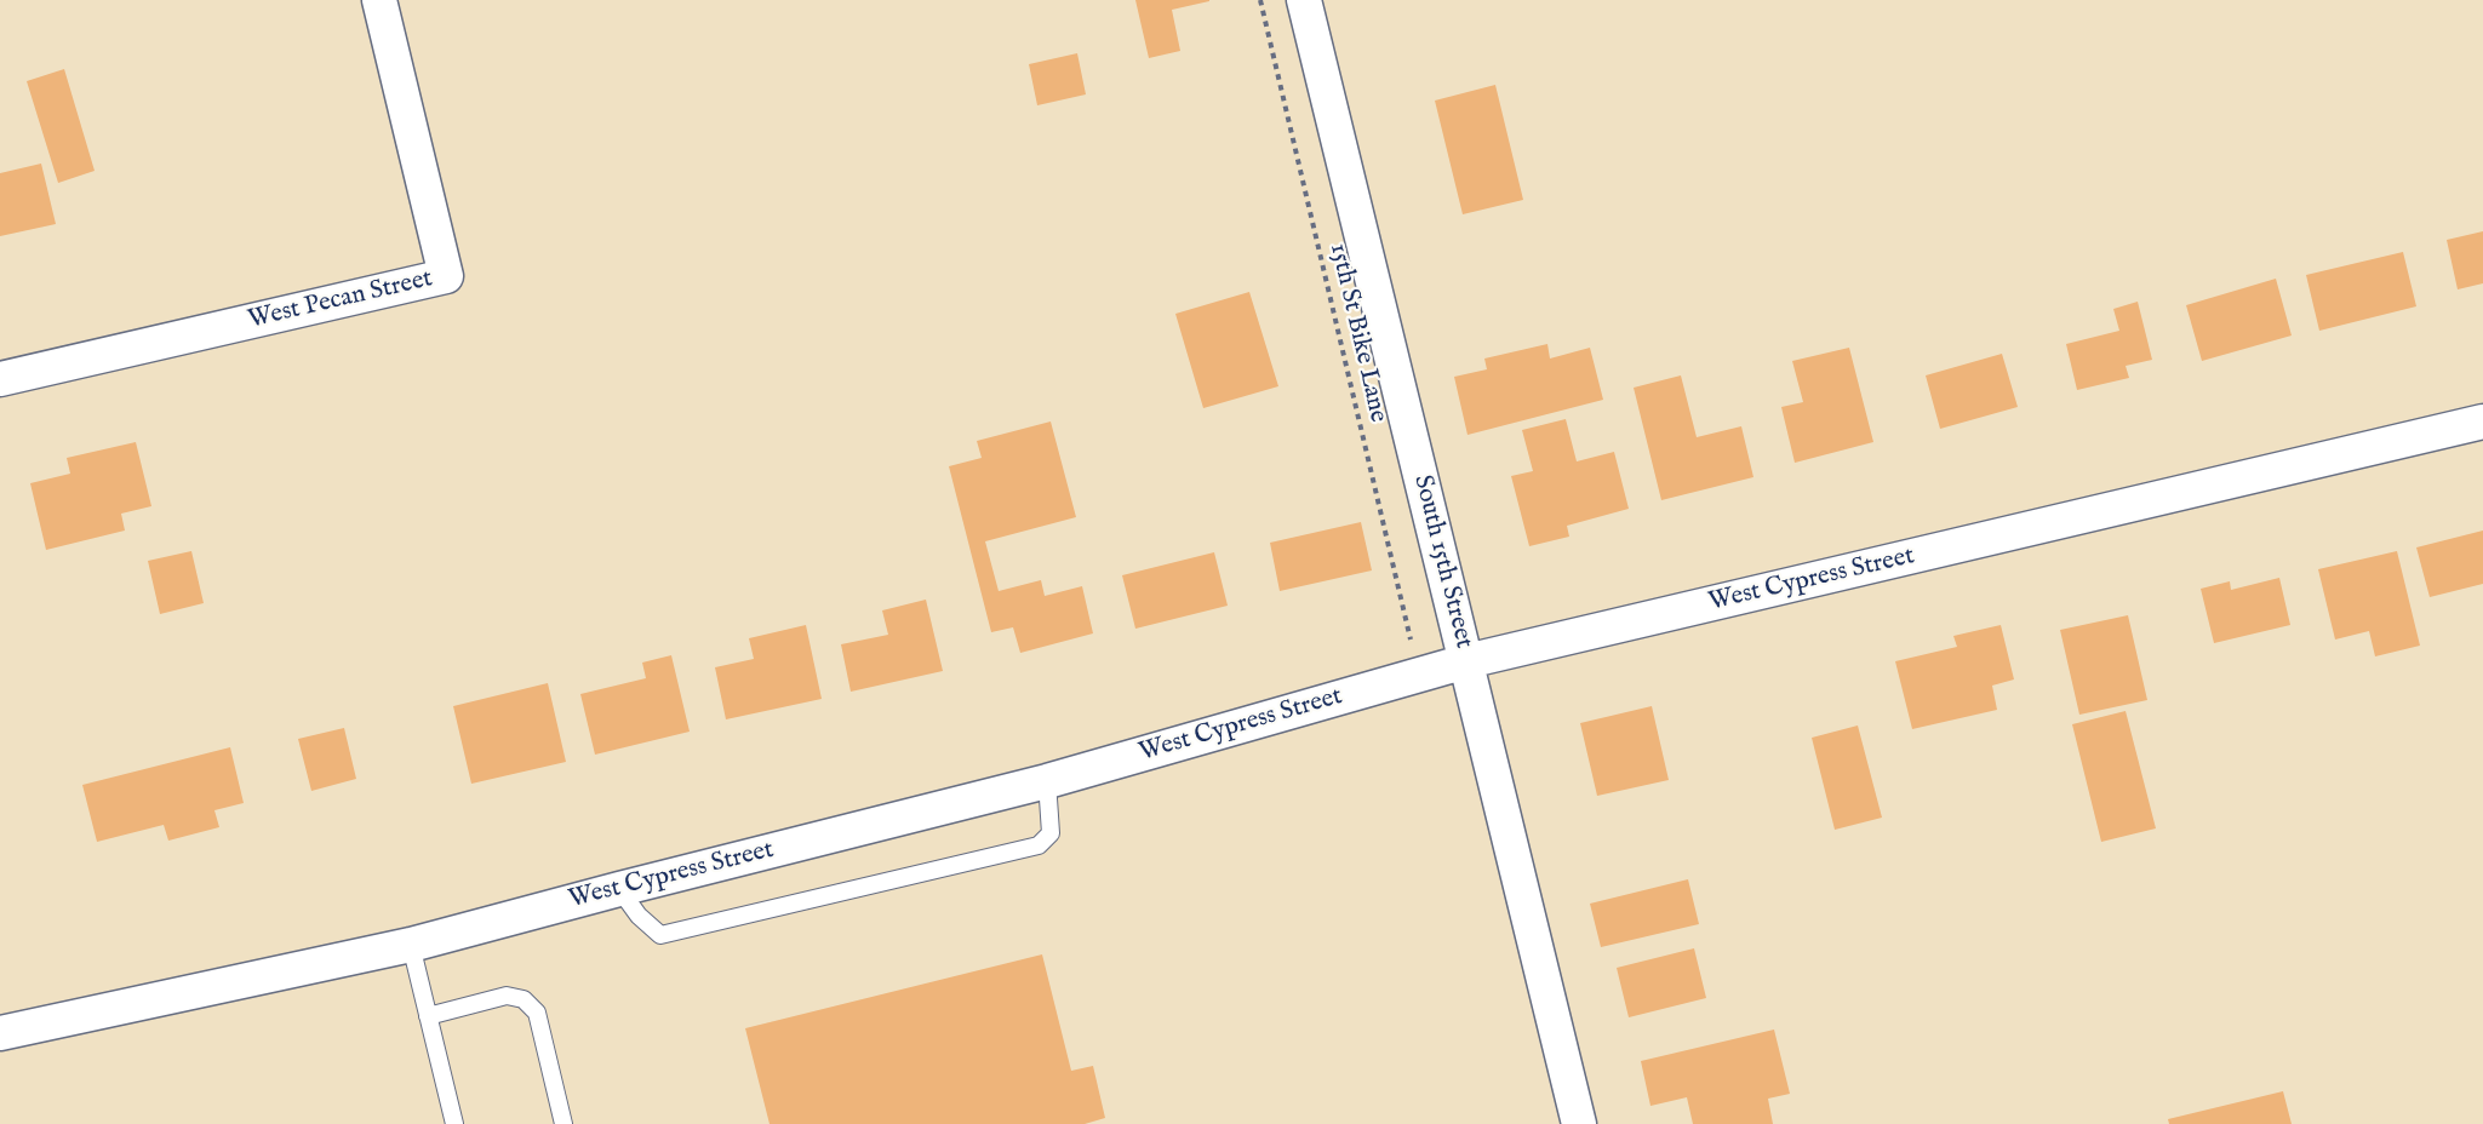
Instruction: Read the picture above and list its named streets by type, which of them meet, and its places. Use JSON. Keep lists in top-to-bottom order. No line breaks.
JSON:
{"streets":{"street":["West Pecan Street","South 15th Street","West Cypress Street"],"path":["15th St Bike Lane"]},"crossings":[["15th St Bike Lane","West Cypress Street"],["South 15th Street","West Cypress Street"]]}
